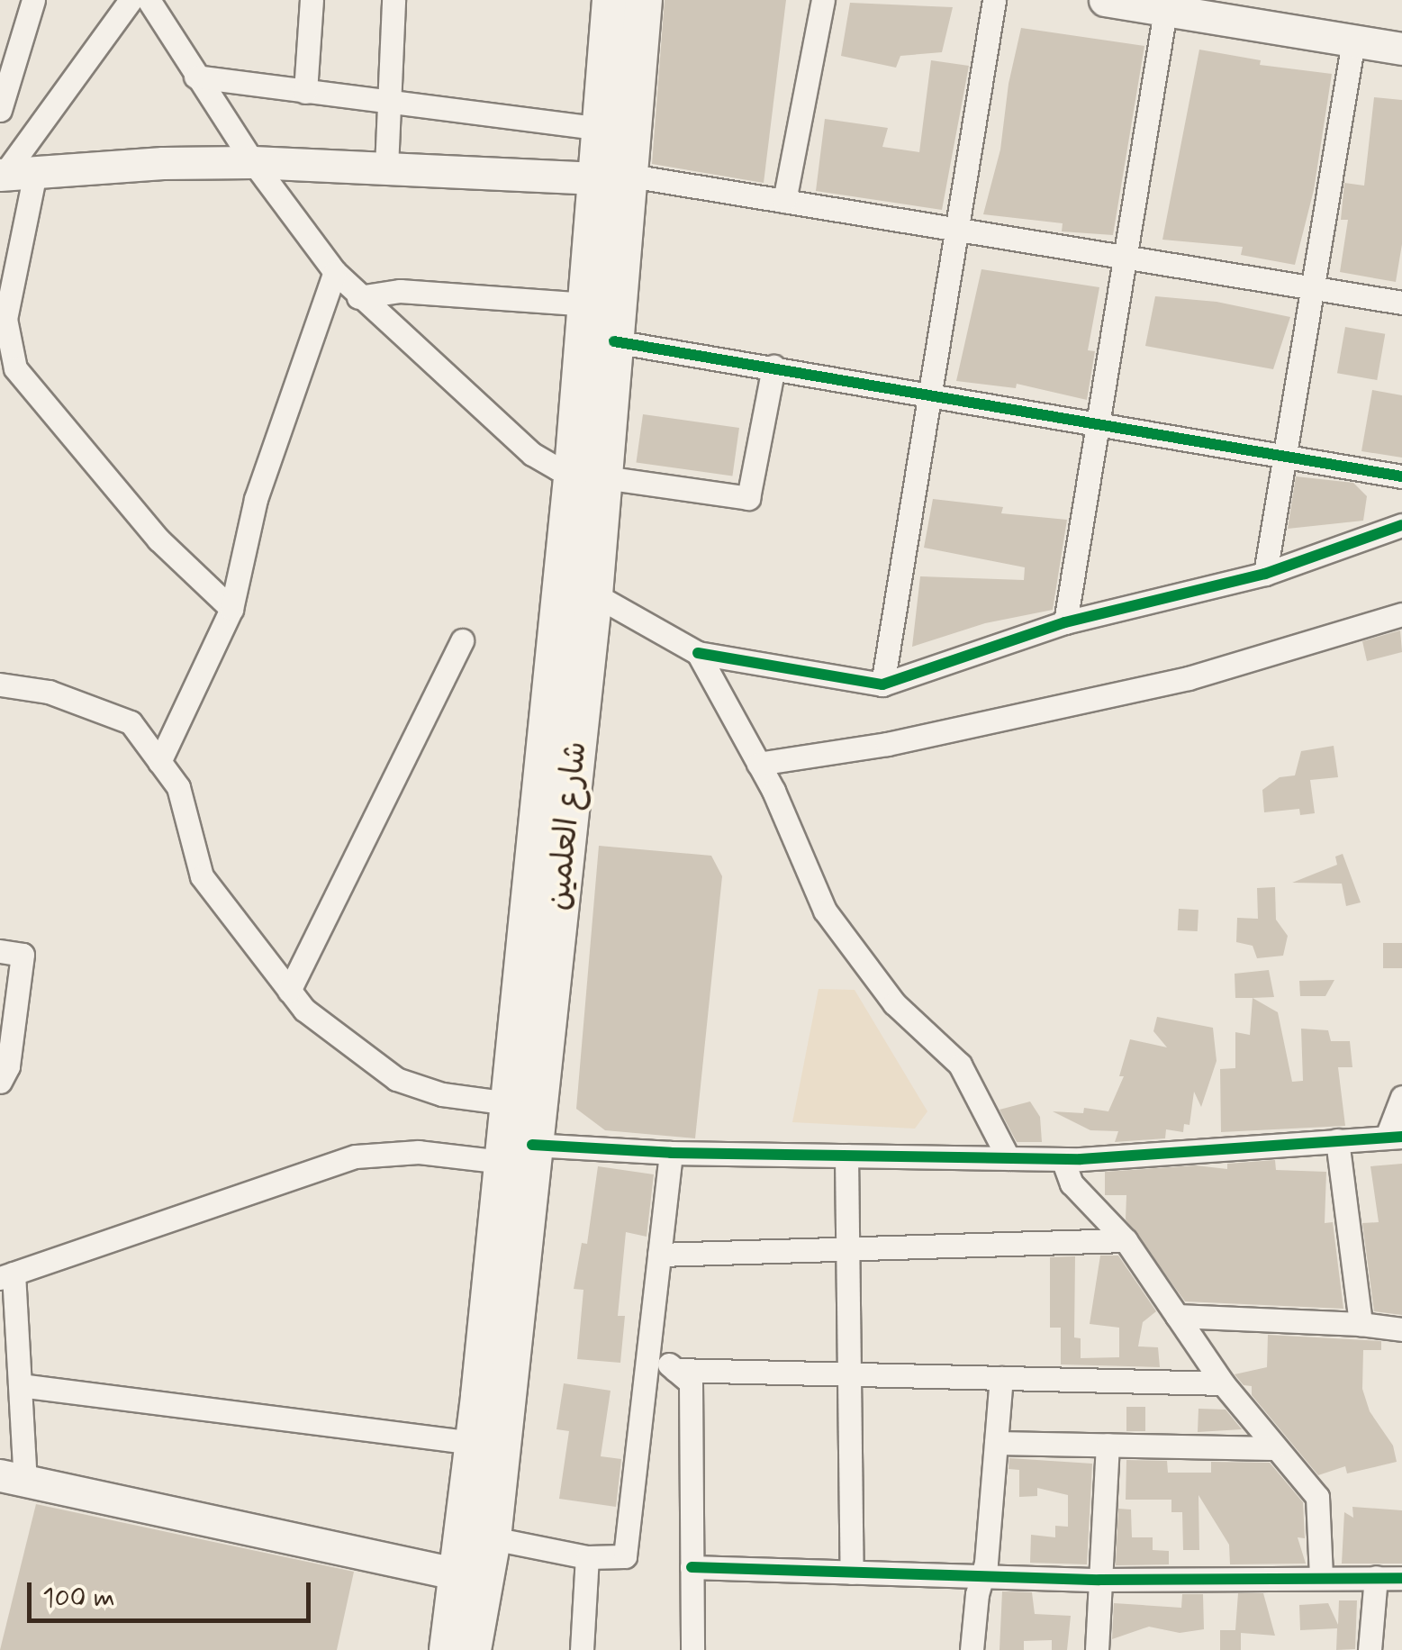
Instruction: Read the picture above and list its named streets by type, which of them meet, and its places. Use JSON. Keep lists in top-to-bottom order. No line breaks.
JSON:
{"streets":{"main road":["شارع العلمين"]},"scale_bar":"100 m"}
